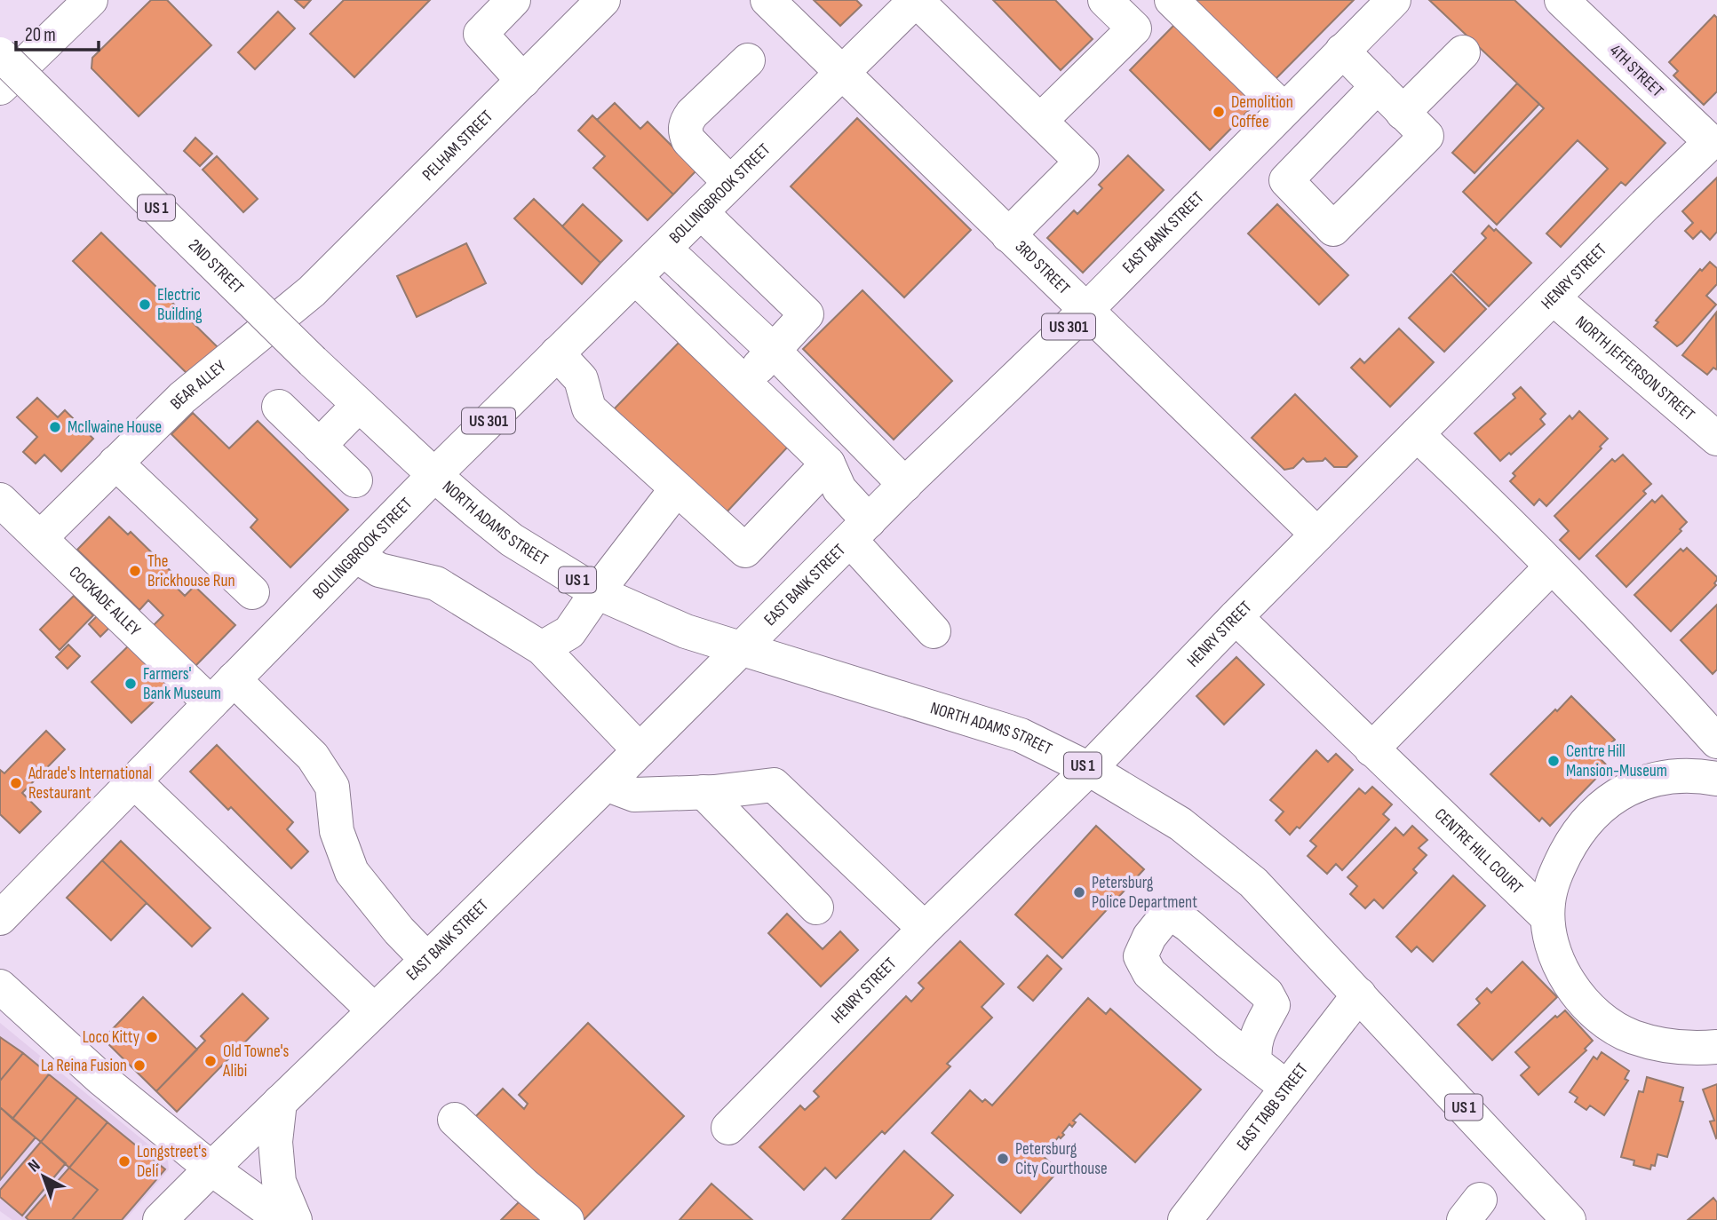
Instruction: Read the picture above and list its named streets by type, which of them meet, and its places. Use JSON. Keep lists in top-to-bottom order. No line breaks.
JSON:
{"streets":{"street":["4TH STREET","PELHAM STREET","BOLLINGBROOK STREET","US 1","EAST BANK STREET","2ND STREET","3RD STREET","HENRY STREET","US 301","NORTH JEFFERSON STREET","BEAR ALLEY","NORTH ADAMS STREET","COCKADE ALLEY","CENTRE HILL COURT","EAST TABB STREET"]},"crossings":[["4TH STREET","HENRY STREET"],["PELHAM STREET","BEAR ALLEY"],["BOLLINGBROOK STREET","2ND STREET"],["BOLLINGBROOK STREET","3RD STREET"],["BOLLINGBROOK STREET","NORTH ADAMS STREET"],["BOLLINGBROOK STREET","COCKADE ALLEY"],["EAST BANK STREET","3RD STREET"],["EAST BANK STREET","NORTH ADAMS STREET"],["EAST BANK STREET","COCKADE ALLEY"],["2ND STREET","NORTH ADAMS STREET"],["3RD STREET","HENRY STREET"],["HENRY STREET","NORTH JEFFERSON STREET"],["HENRY STREET","NORTH ADAMS STREET"],["HENRY STREET","CENTRE HILL COURT"],["BEAR ALLEY","COCKADE ALLEY"],["NORTH ADAMS STREET","EAST TABB STREET"]],"places":["Demolition Coffee","Electric Building","McIlwaine House","The Brickhouse Run","Farmers' Bank Museum","Centre Hill Mansion-Museum","Adrade's International Restaurant","Petersburg Police Department","Loco Kitty","Old Towne's Alibi","La Reina Fusion","Petersburg City Courthouse","Longstreet's Deli"],"scale_bar":"20 m","north":"top left"}
